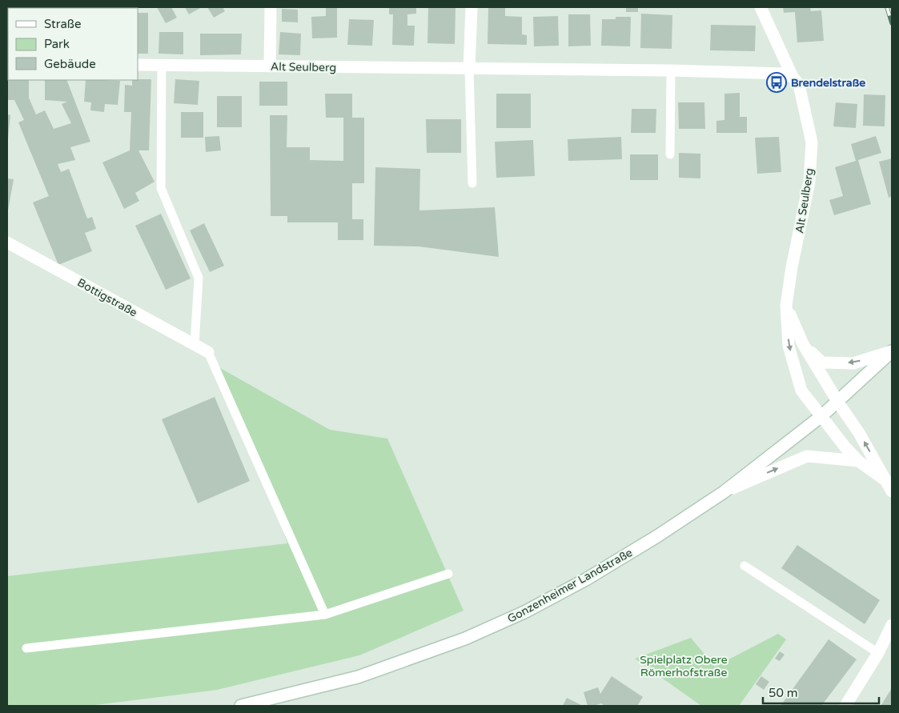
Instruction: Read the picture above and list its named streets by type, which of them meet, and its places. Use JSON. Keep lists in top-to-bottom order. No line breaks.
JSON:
{"streets":{"street":["Alt Seulberg","Bottigstraße","Gonzenheimer Landstraße"]},"crossings":[["Alt Seulberg","Gonzenheimer Landstraße"]],"parks":["Spielplatz Obere Römerhofstraße"],"places":{"bus stop":["Brendelstraße"]},"legend":["Straße","Park","Gebäude"],"scale_bar":"50 m"}
